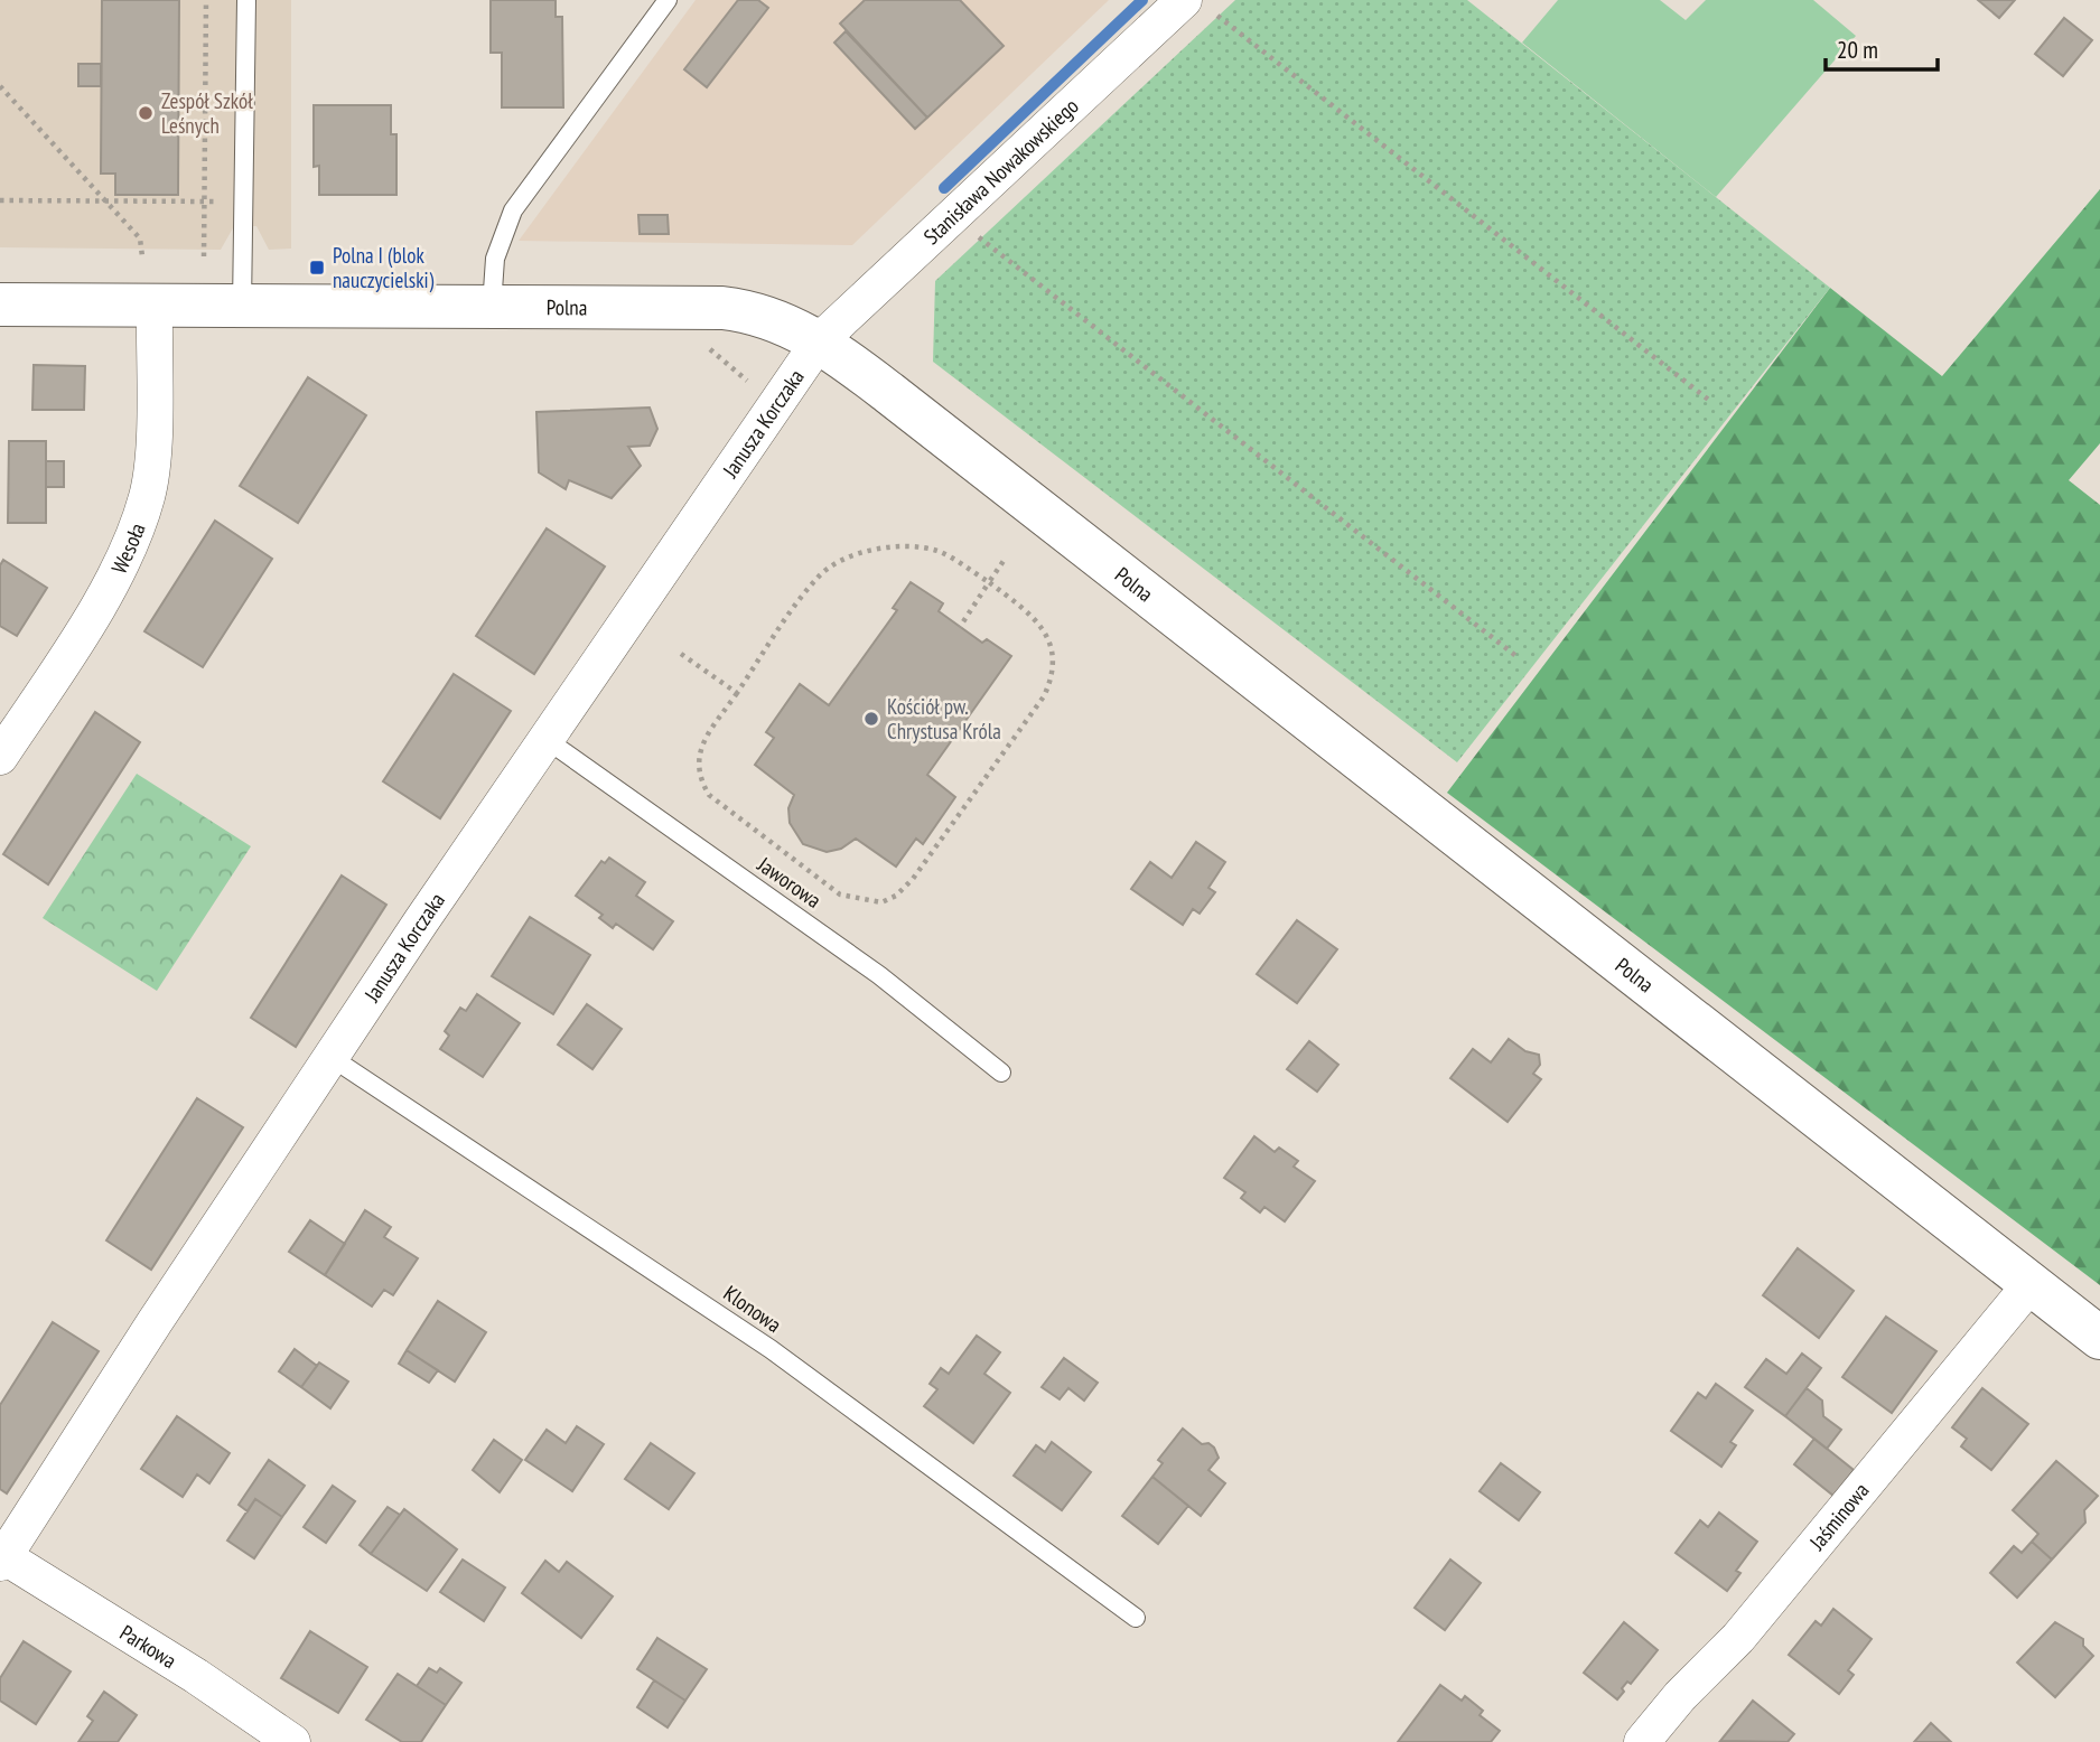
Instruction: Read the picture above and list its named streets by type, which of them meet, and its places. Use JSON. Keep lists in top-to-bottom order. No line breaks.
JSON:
{"streets":{"street":["Stanisława Nowakowskiego","Polna","Janusza Korczaka","Wesoła","Jaśminowa","Parkowa"],"lane":["Jaworowa","Klonowa"]},"crossings":[["Stanisława Nowakowskiego","Polna"],["Stanisława Nowakowskiego","Janusza Korczaka"],["Polna","Janusza Korczaka"],["Polna","Wesoła"],["Polna","Jaśminowa"],["Janusza Korczaka","Jaworowa"],["Janusza Korczaka","Klonowa"],["Janusza Korczaka","Parkowa"]],"places":{"other":["Zespół Szkół Leśnych","Kościół pw. Chrystusa Króla"],"transit":["Polna I (blok nauczycielski)"]},"scale_bar":"20 m"}
